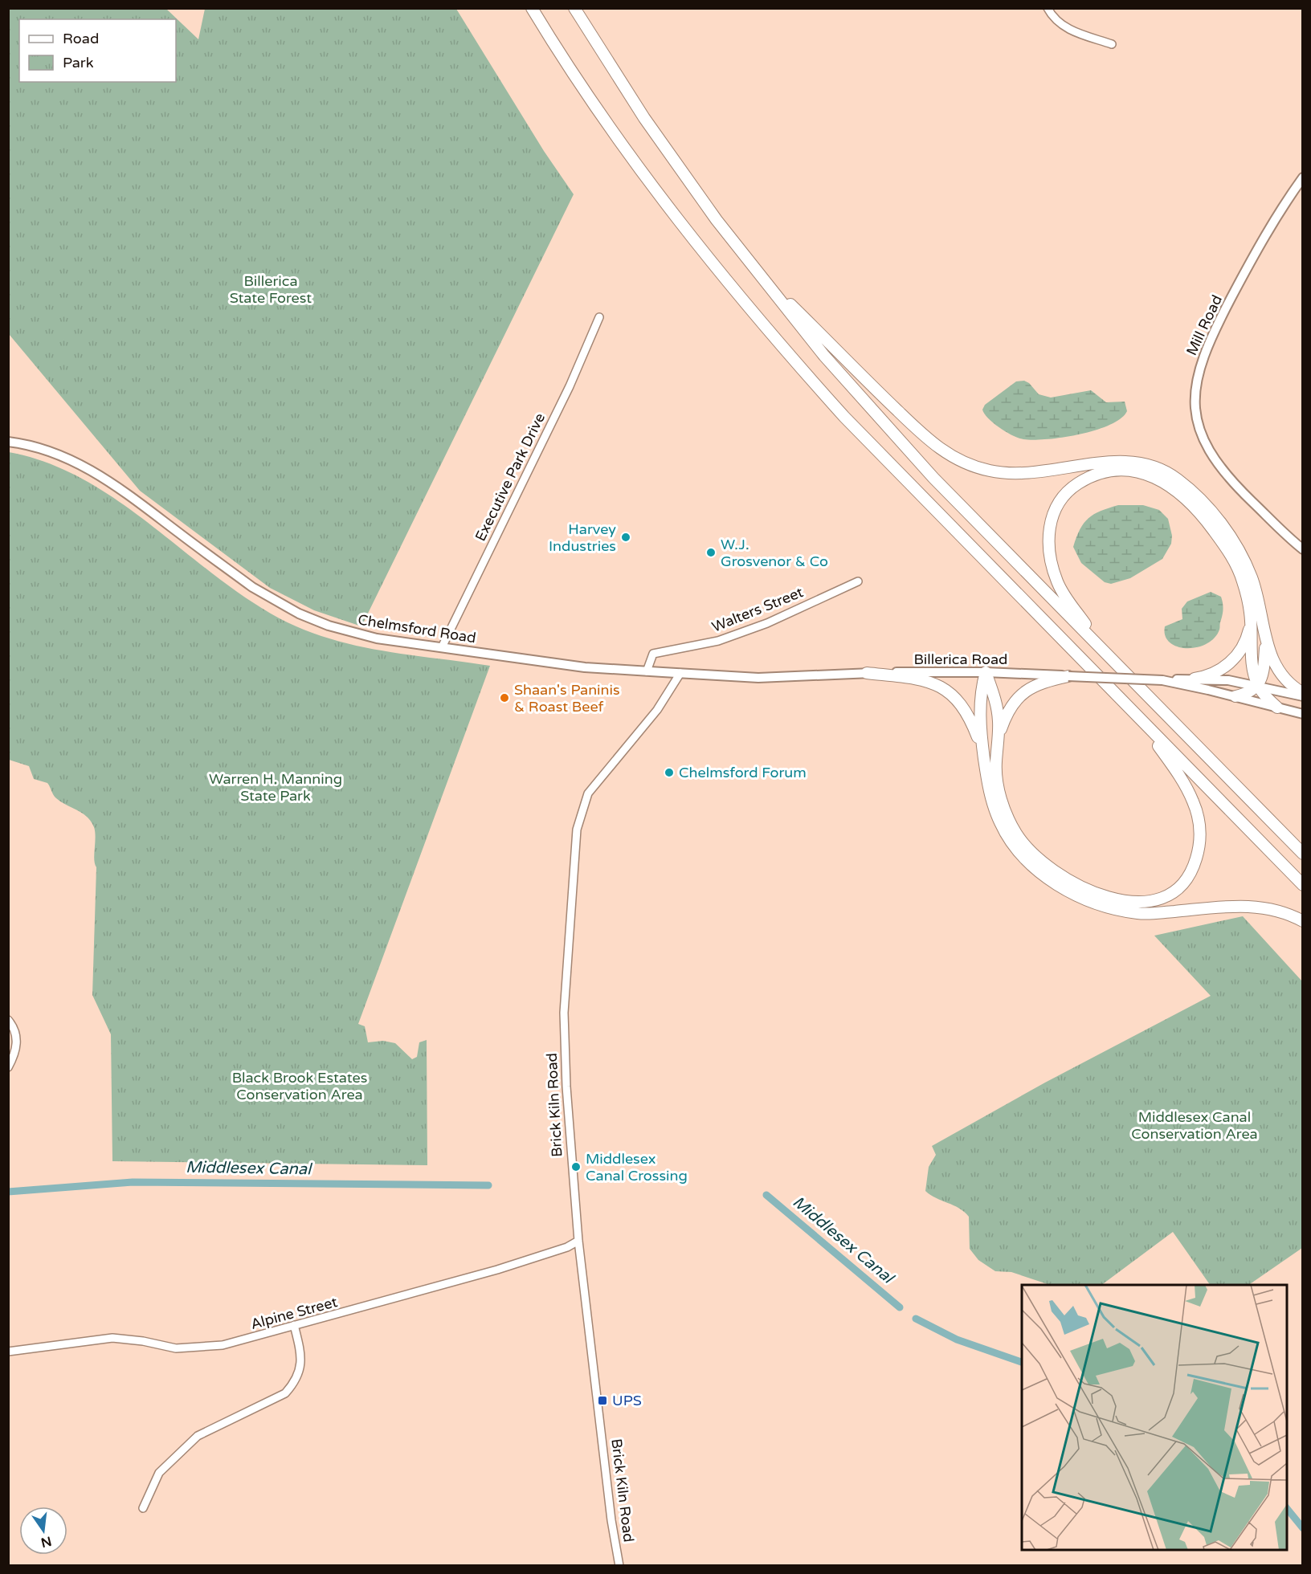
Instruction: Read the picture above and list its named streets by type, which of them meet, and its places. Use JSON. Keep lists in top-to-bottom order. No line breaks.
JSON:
{"streets":{"main road":["Mill Road","Chelmsford Road","Billerica Road"],"street":["Executive Park Drive","Walters Street","Brick Kiln Road","Alpine Street"]},"crossings":[["Executive Park Drive","Chelmsford Road"],["Walters Street","Chelmsford Road"],["Chelmsford Road","Billerica Road"],["Chelmsford Road","Brick Kiln Road"],["Brick Kiln Road","Alpine Street"]],"water":["Middlesex Canal"],"parks":["Billerica State Forest","Warren H. Manning State Park","Black Brook Estates Conservation Area","Middlesex Canal Conservation Area"],"places":{"other":["Harvey Industries","W.J. Grosvenor & Co","Shaan's Paninis & Roast Beef","Chelmsford Forum","Middlesex Canal Crossing"],"transit":["UPS"]},"legend":["Road","Park"],"north":"bottom"}
